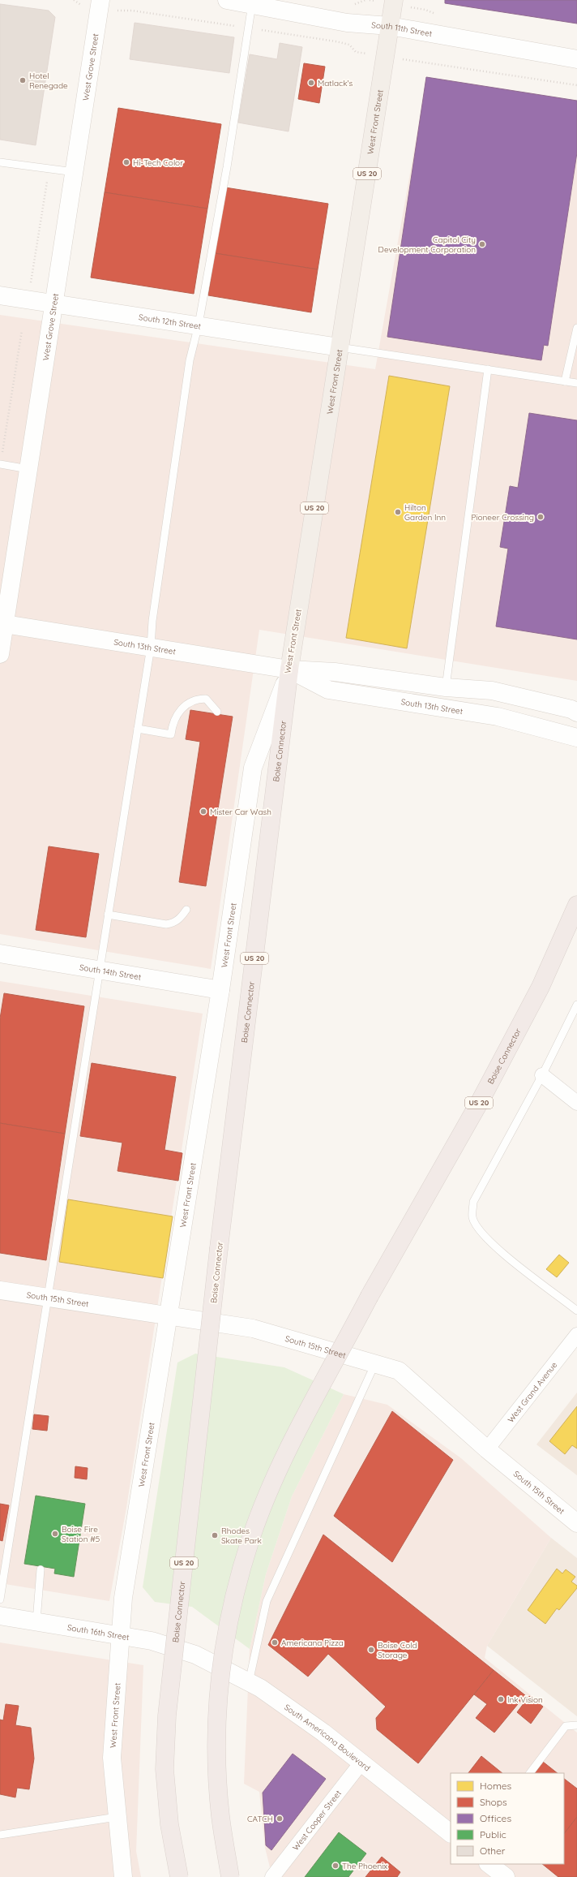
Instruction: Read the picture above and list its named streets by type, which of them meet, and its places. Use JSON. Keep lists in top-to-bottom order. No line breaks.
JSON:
{"streets":{"highway":["US 20","Boise Connector"],"main road":["West Front Street"],"street":["South 11th Street","West Grove Street","South 12th Street","South 13th Street","South 14th Street","South 15th Street","West Grand Avenue","South 16th Street","South Americana Boulevard","West Cooper Street"]},"crossings":[["South 11th Street","West Front Street"],["West Grove Street","South 12th Street"],["West Grove Street","South 13th Street"],["West Front Street","South 12th Street"],["West Front Street","South 13th Street"],["West Front Street","Boise Connector"],["West Front Street","South 14th Street"],["West Front Street","South 15th Street"],["West Front Street","South 16th Street"],["South 13th Street","Boise Connector"],["South 15th Street","West Grand Avenue"],["South 16th Street","South Americana Boulevard"],["South Americana Boulevard","West Cooper Street"]],"places":["Hotel Renegade","Matlack's","Hi-Tech Color","Capitol City Development Corporation","Hilton Garden Inn","Pioneer Crossing","Mister Car Wash","Boise Fire Station #5","Rhodes Skate Park","Americana Pizza","Boise Cold Storage","Ink Vision","CATCH","The Phoenix"],"legend":["Homes","Shops","Offices","Public","Other"]}
